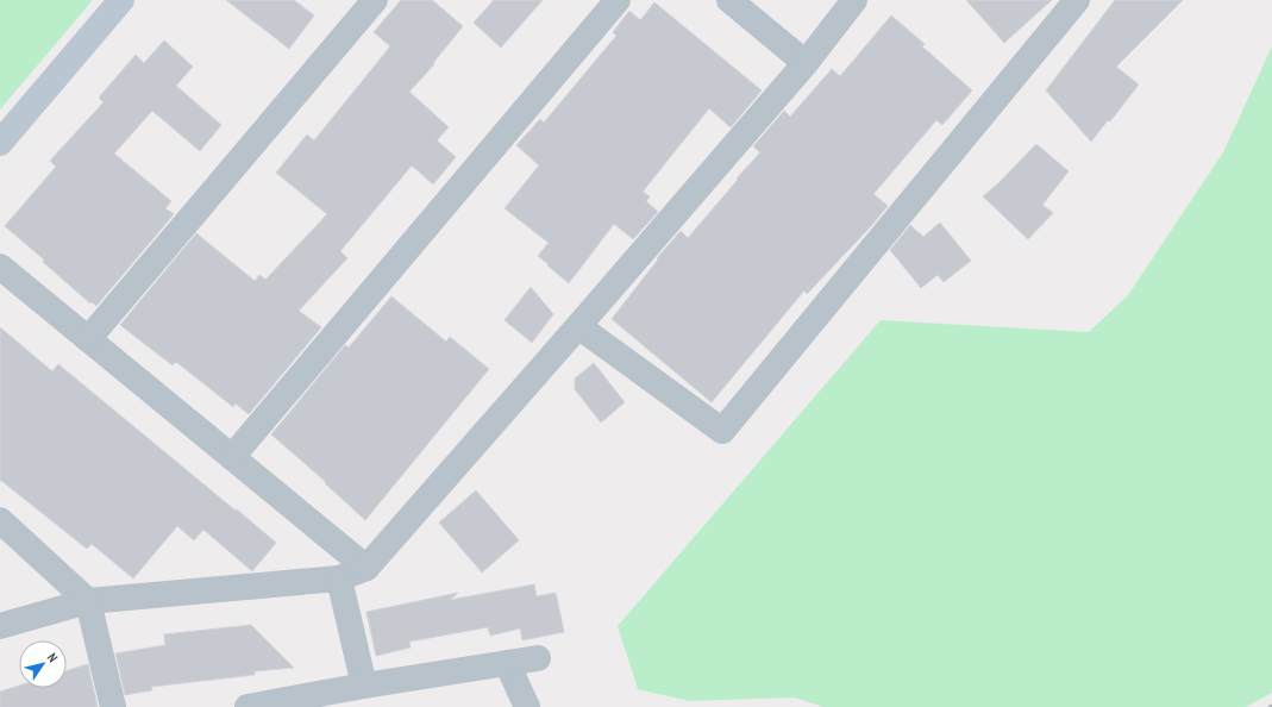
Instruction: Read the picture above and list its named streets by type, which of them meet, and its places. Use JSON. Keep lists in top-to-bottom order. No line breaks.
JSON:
{"north":"top right"}
